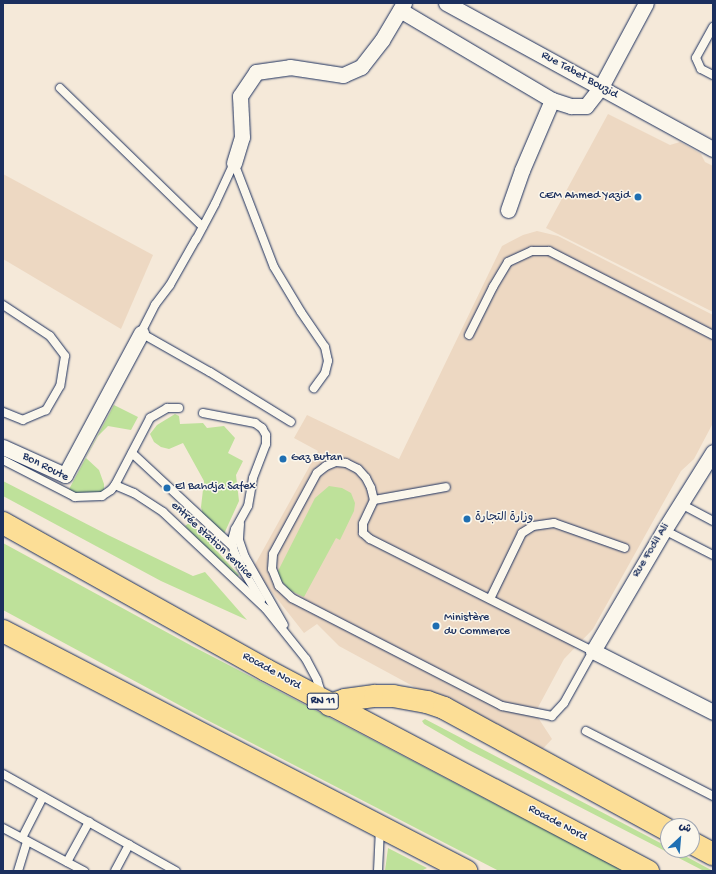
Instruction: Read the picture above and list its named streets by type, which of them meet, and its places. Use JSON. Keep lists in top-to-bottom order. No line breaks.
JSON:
{"streets":{"highway":["Rocade Nord","RN 11"],"street":["Rue Tabet Bouzid","Rue Fodil Ali"],"lane":["Bon Route","entrée station service"]},"crossings":[["Bon Route","entrée station service"],["entrée station service","Rocade Nord"]],"places":["CEM Ahmed Yazid","Gaz Butan","El Bahdja Safex","وزارة التجارة","Ministère du Commerce"],"north":"top right"}
